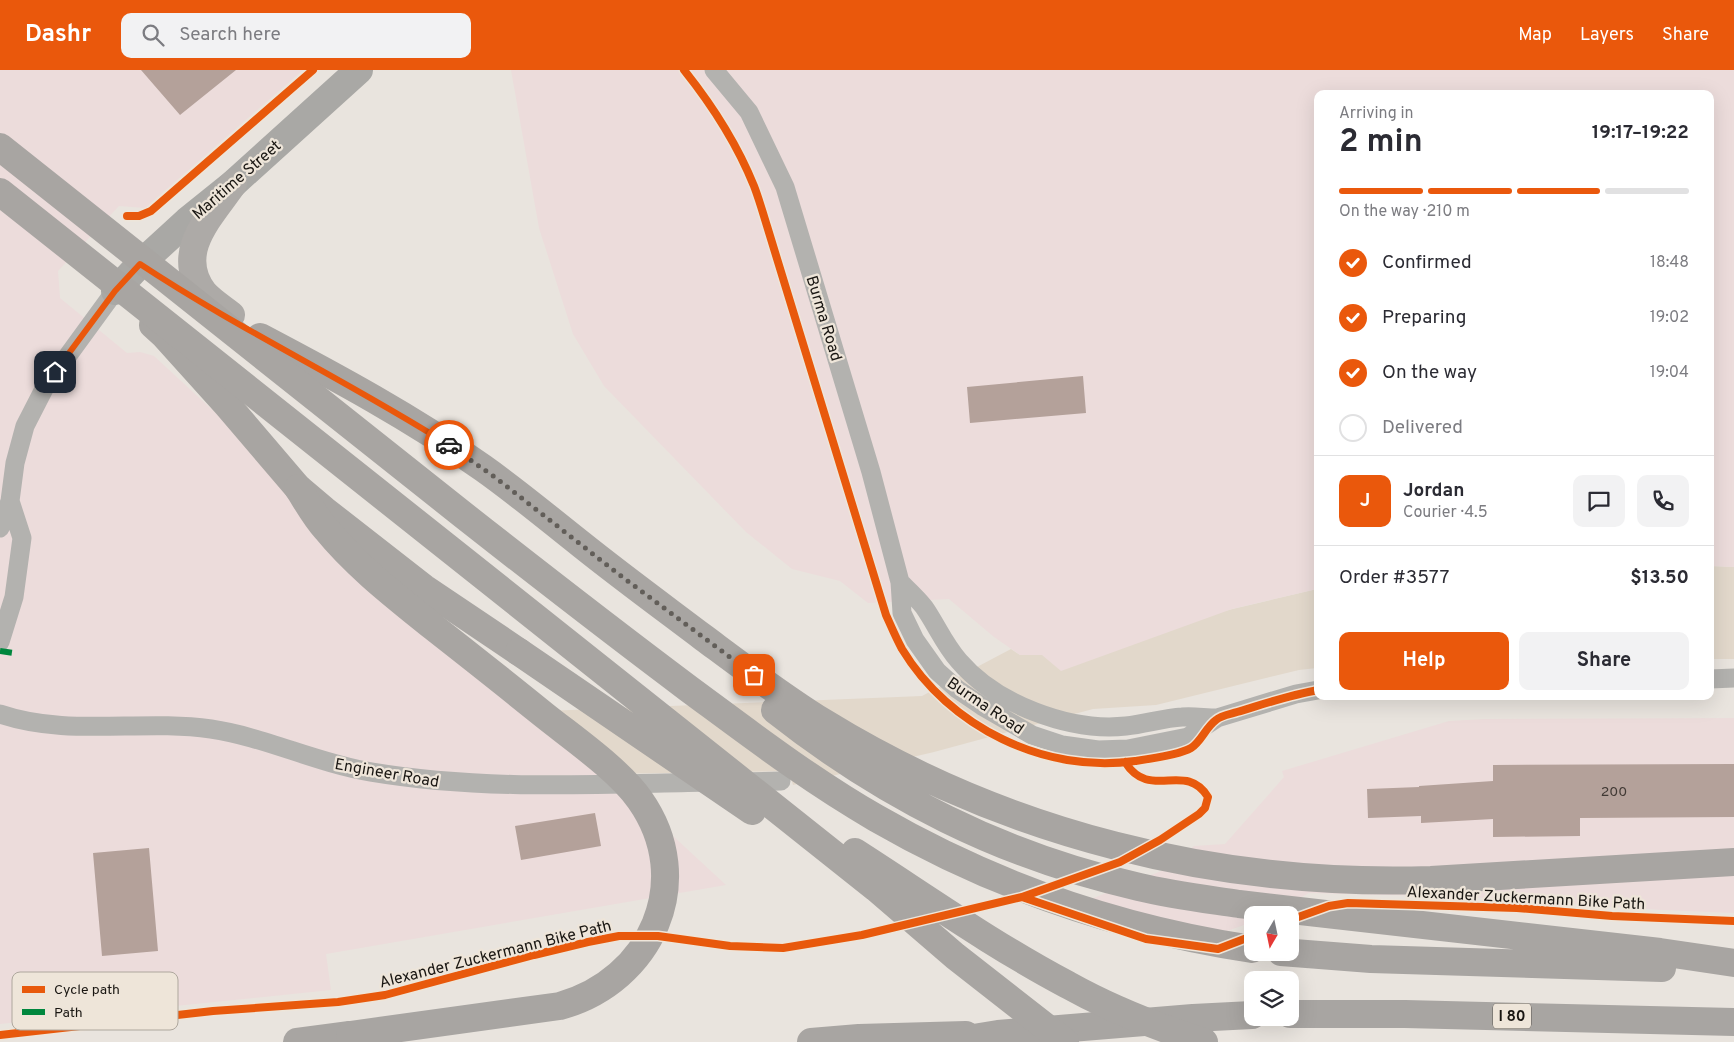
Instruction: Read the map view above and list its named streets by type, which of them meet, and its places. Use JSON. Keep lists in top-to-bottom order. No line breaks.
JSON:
{"streets":{"highway":["I 80"],"main road":["Maritime Street"],"street":["Burma Road","Engineer Road"],"cycle path":["Alexander Zuckermann Bike Path"]},"house_numbers":["200"],"legend":["Cycle path","Path"],"north":"bottom","page":{"header":"Dashr","search":"Search here","nav":["Map","Layers","Share"],"heading":["2 min","Arriving in","19:17–19:22"],"panel":["Jordan","Courier · 4.5","Order #3577","$13.50"],"bar":"On the way · 210 m","list":[["Confirmed","18:48"],["Preparing","19:02"],["On the way","19:04"],"Delivered"],"round":"J","buttons":["Help","Share"]}}
